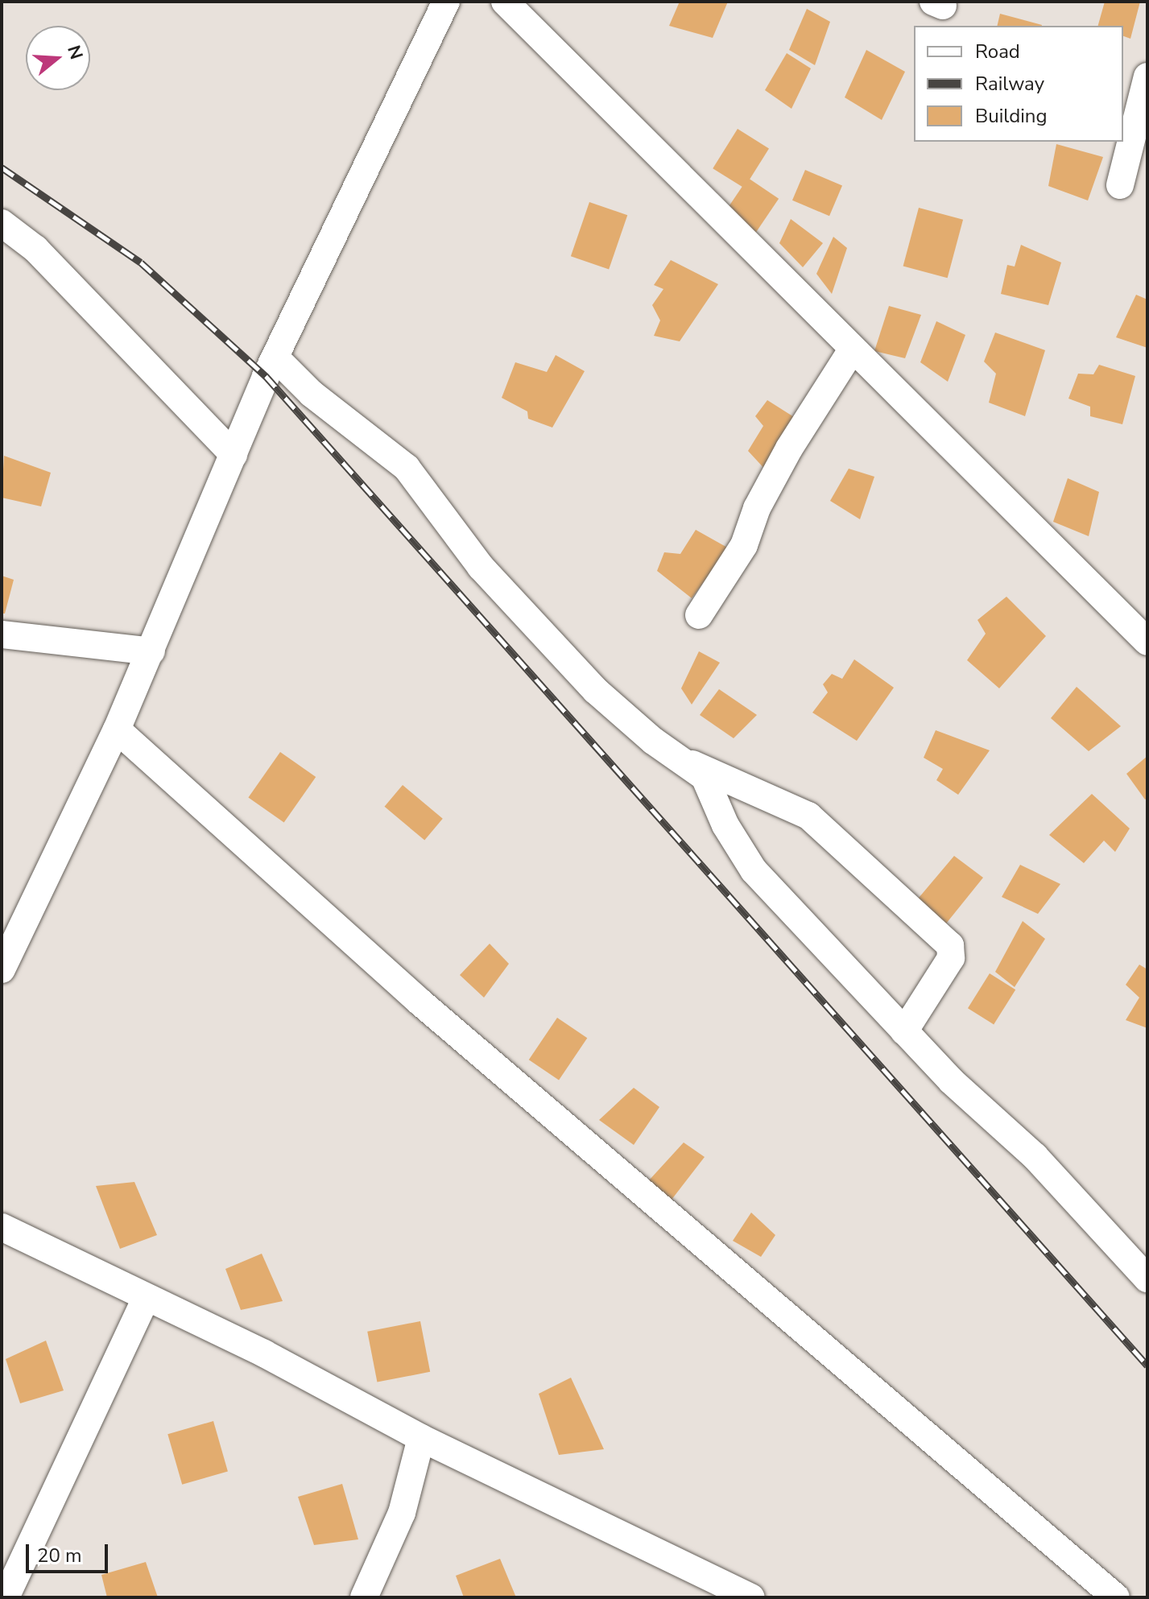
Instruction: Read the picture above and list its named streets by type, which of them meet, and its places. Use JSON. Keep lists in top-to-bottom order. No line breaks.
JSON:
{"legend":["Road","Railway","Building"],"scale_bar":"20 m","north":"right"}
